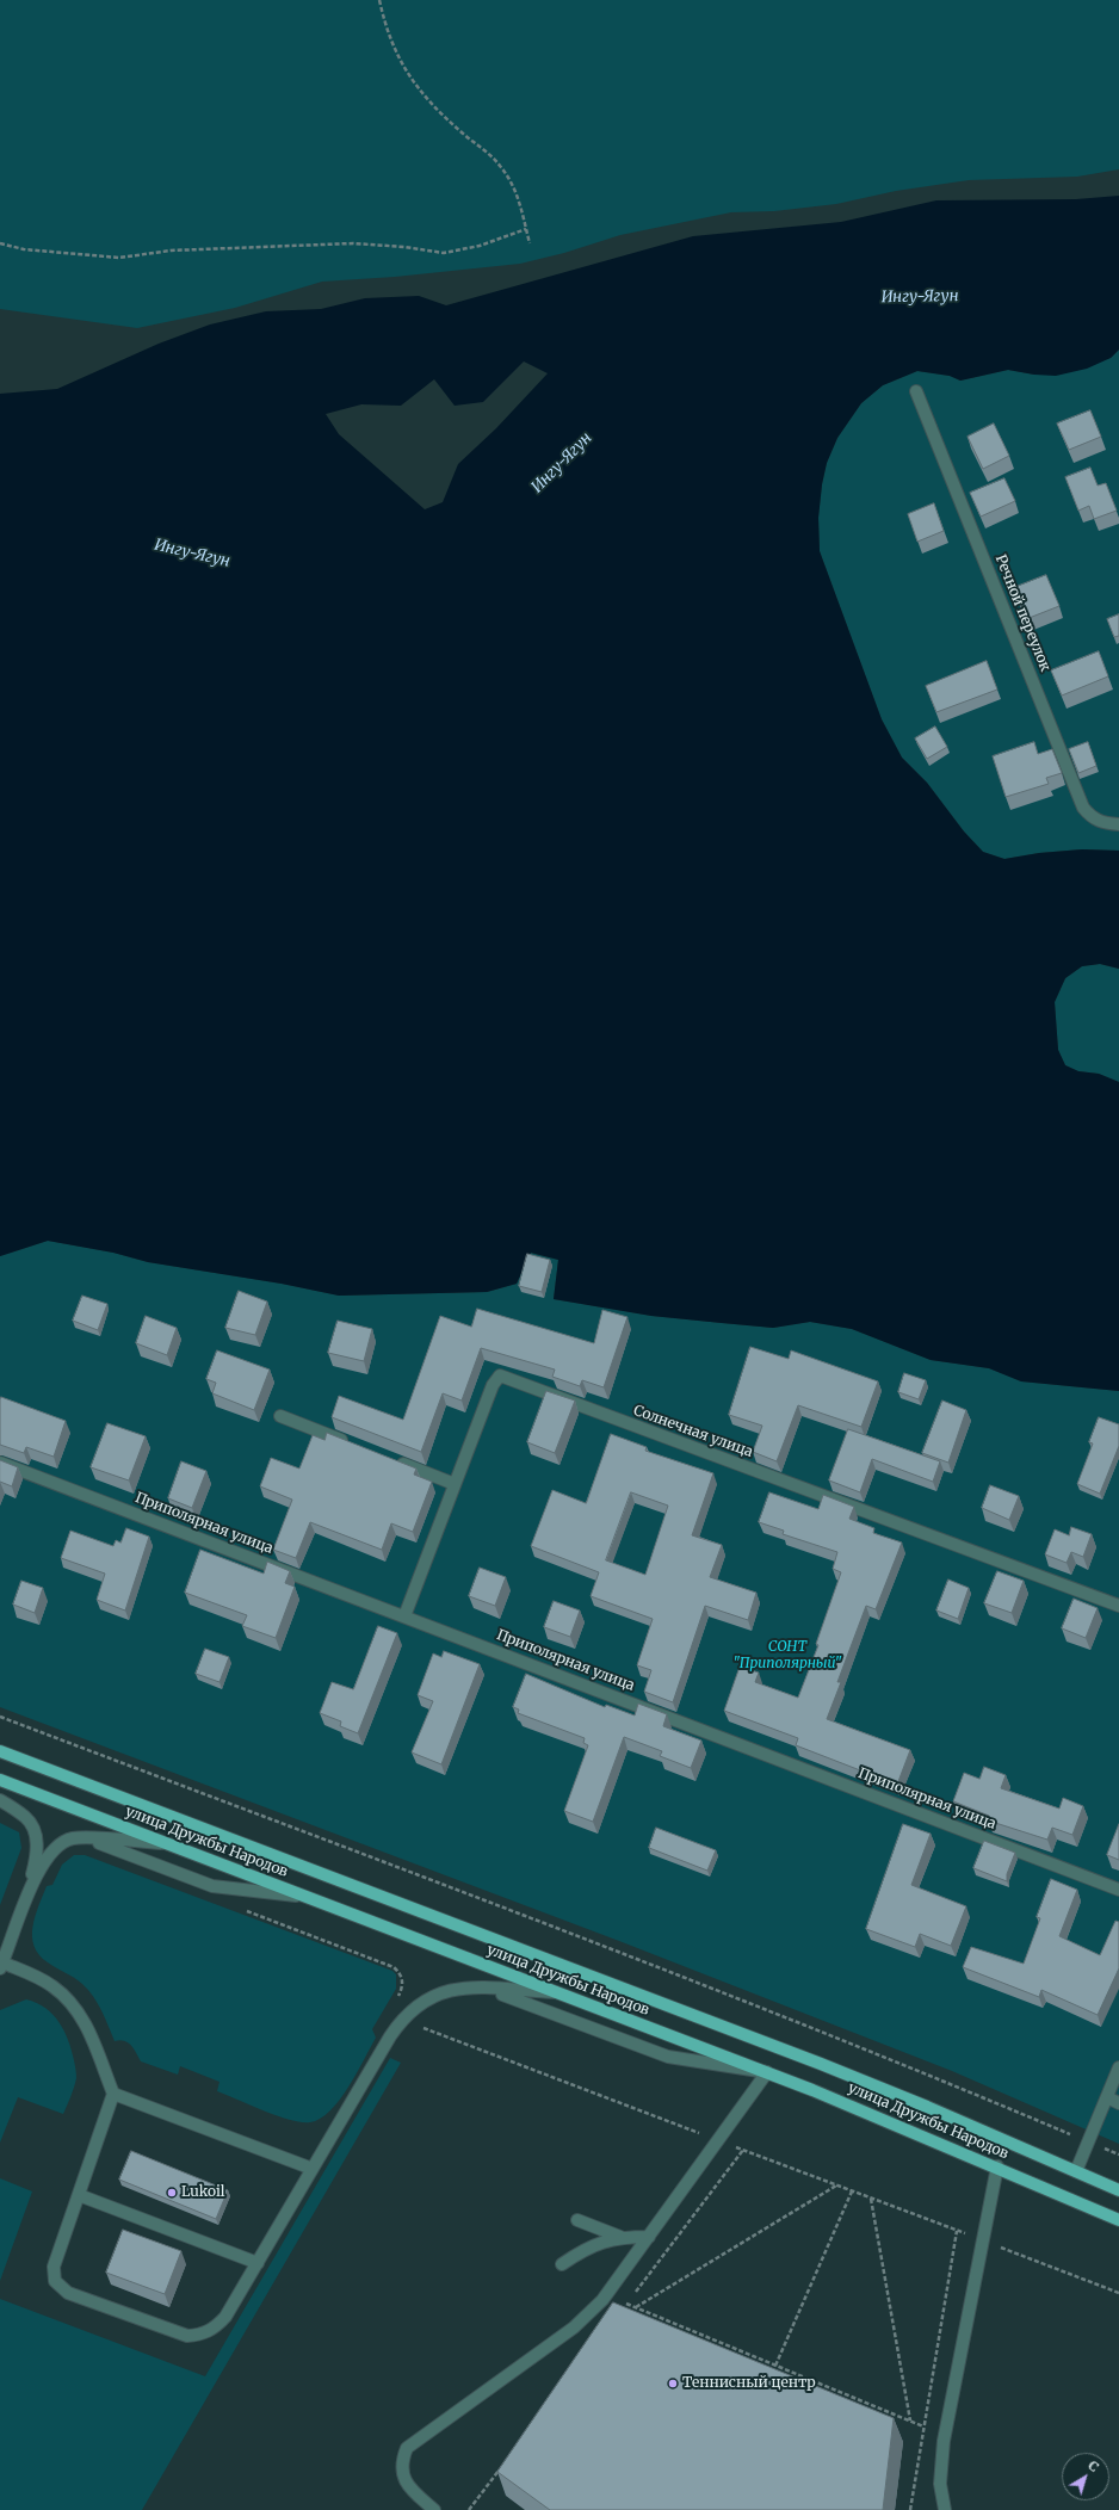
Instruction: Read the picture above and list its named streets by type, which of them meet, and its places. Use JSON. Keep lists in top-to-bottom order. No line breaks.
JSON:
{"streets":{"main road":["улица Дружбы Народов"],"lane":["Речной переулок","Солнечная улица","Приполярная улица"]},"crossings":[["Солнечная улица","Приполярная улица"]],"water":["Ингу-Ягун"],"parks":["СОНТ \"Приполярный\""],"places":["Lukoil","Теннисный центр"],"north":"top right"}
